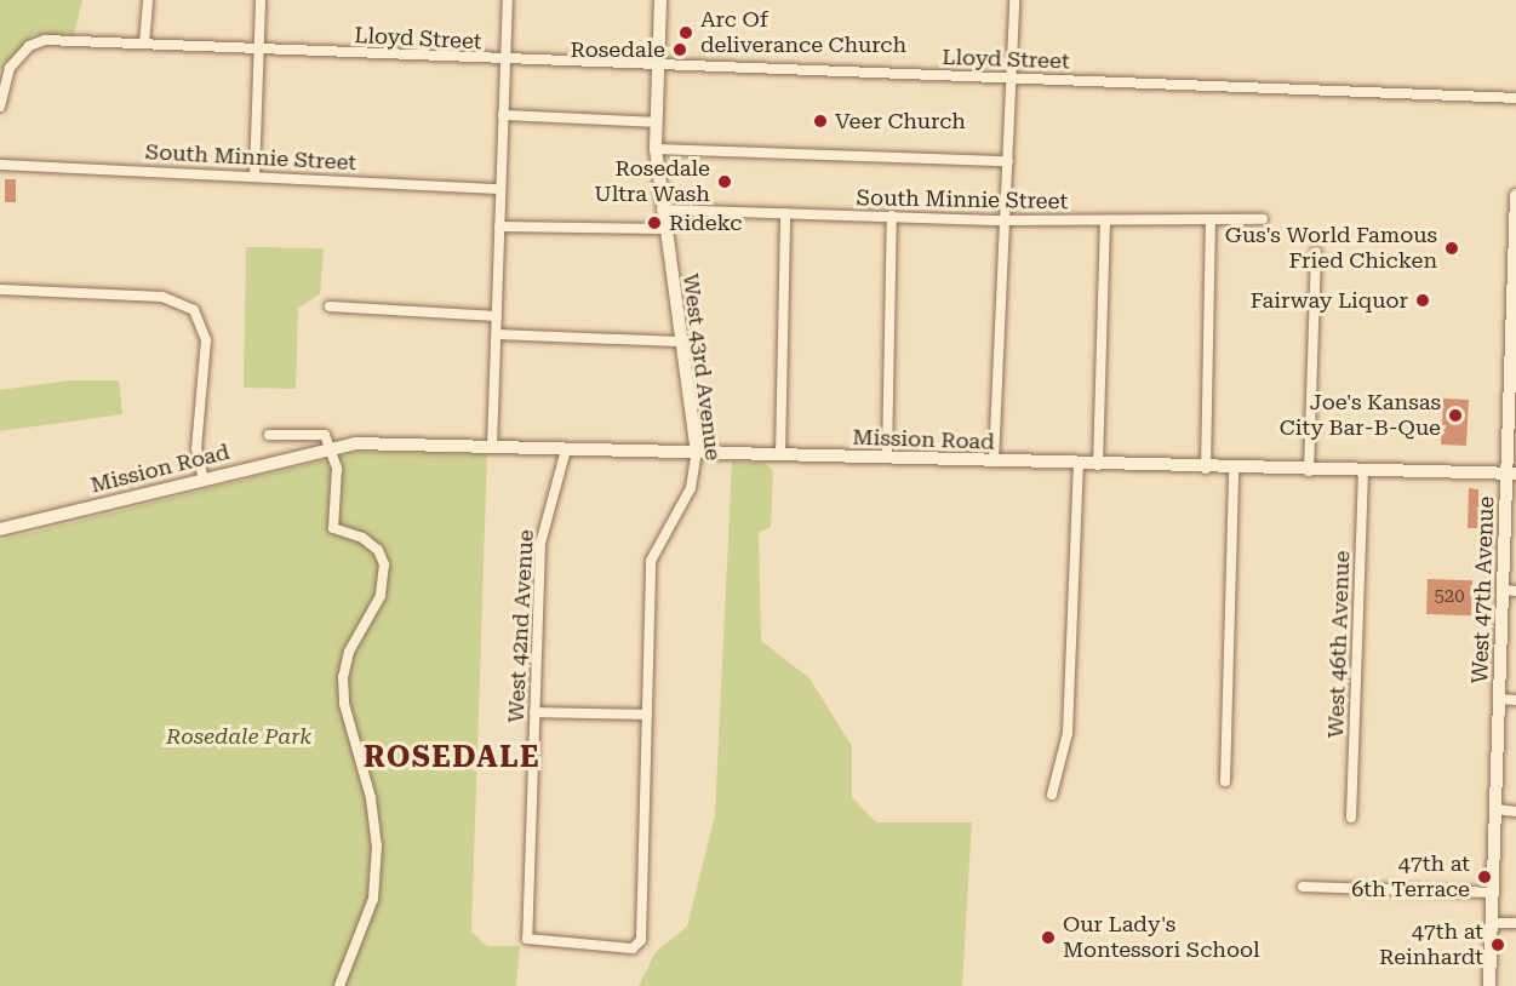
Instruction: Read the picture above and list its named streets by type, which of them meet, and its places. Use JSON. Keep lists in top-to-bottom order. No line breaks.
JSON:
{"streets":{"main road":["West 43rd Avenue","Mission Road","West 47th Avenue"],"street":["Lloyd Street","South Minnie Street","West 42nd Avenue","West 46th Avenue"]},"crossings":[["Lloyd Street","West 43rd Avenue"],["South Minnie Street","West 43rd Avenue"],["West 43rd Avenue","Mission Road"],["West 43rd Avenue","West 42nd Avenue"],["Mission Road","West 47th Avenue"],["Mission Road","West 42nd Avenue"],["Mission Road","West 46th Avenue"]],"districts":["ROSEDALE"],"parks":["Rosedale Park"],"places":["Arc Of deliverance Church","Rosedale","Veer Church","Rosedale Ultra Wash","Ridekc","Gus's World Famous Fried Chicken","Fairway Liquor","Joe's Kansas City Bar-B-Que","47th at 6th Terrace","Our Lady's Montessori School","47th at Reinhardt"],"house_numbers":["520"]}
